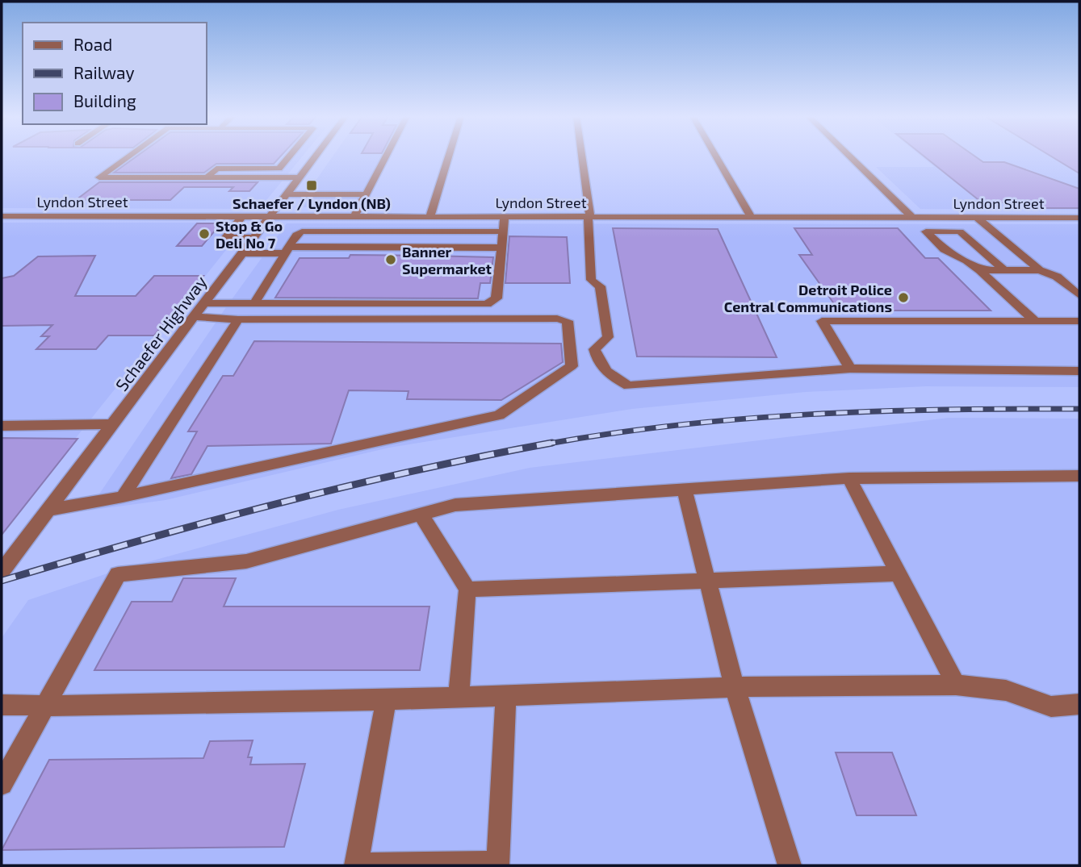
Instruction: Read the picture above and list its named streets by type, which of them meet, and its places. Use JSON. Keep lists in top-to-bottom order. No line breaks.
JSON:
{"streets":{"street":["Lyndon Street","Schaefer Highway"]},"crossings":[["Lyndon Street","Schaefer Highway"]],"places":{"transit":["Schaefer / Lyndon (NB)"],"other":["Stop & Go Deli No 7","Banner Supermarket","Detroit Police Central Communications"]},"legend":["Road","Railway","Building"]}
